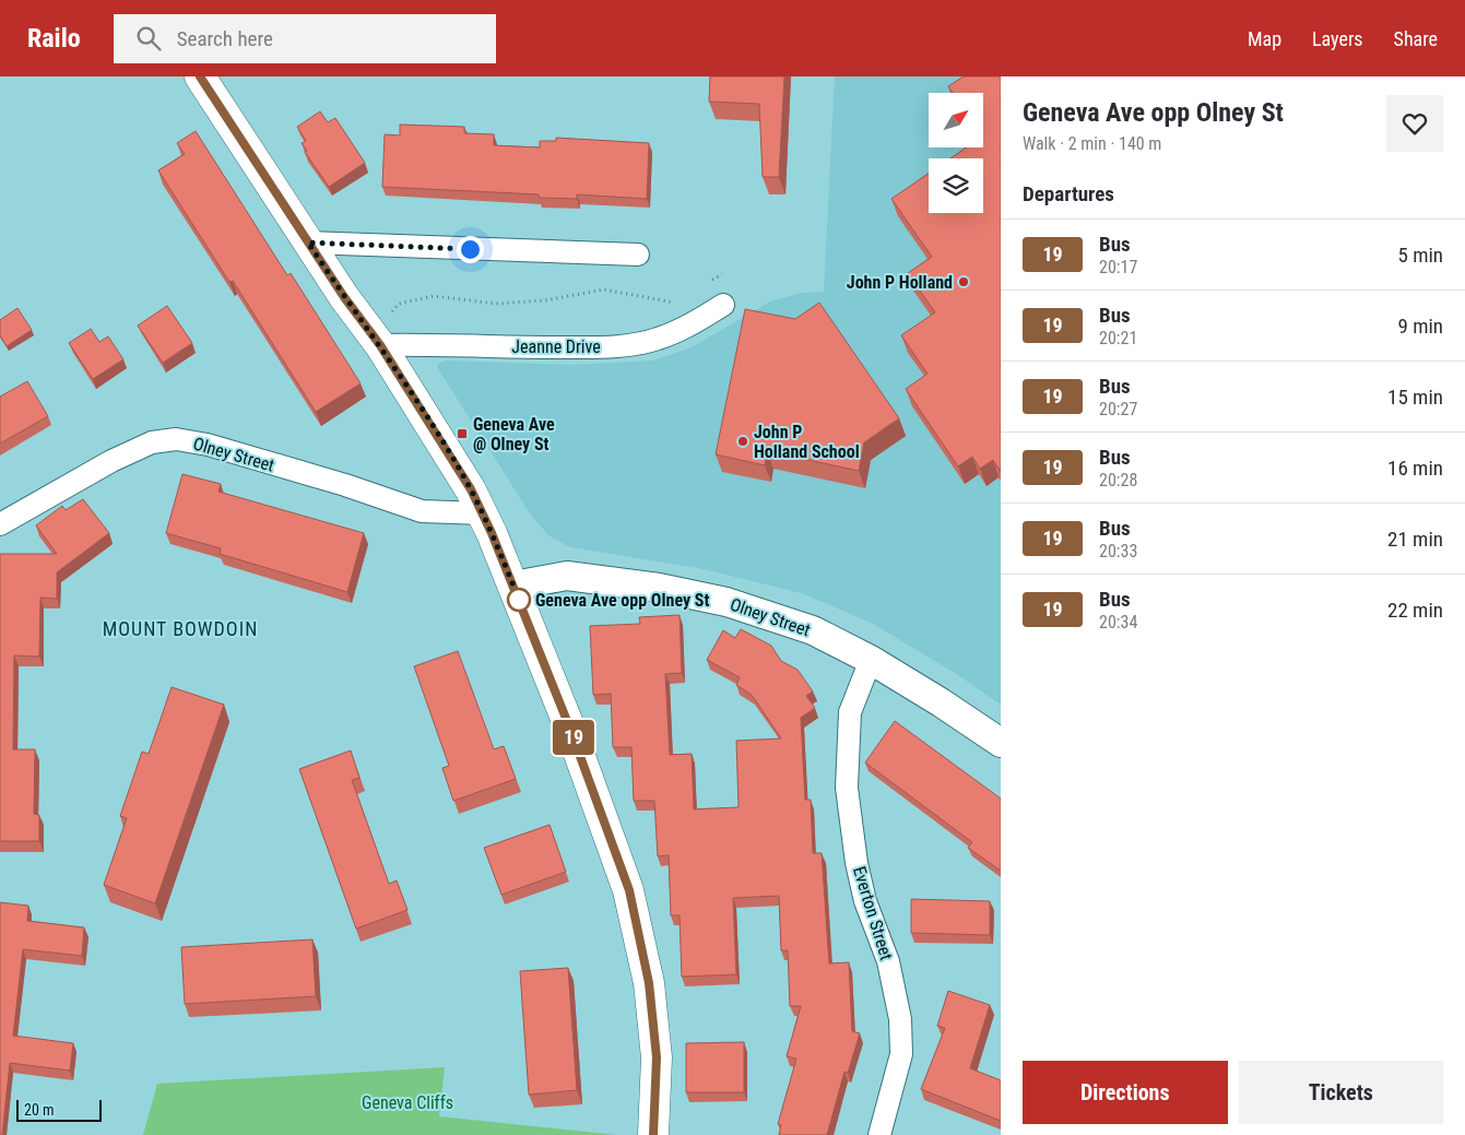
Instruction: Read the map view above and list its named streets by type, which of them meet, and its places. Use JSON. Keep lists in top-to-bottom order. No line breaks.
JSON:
{"streets":{"street":["Jeanne Drive","Olney Street","Everton Street"]},"crossings":[["Olney Street","Everton Street"]],"districts":["MOUNT BOWDOIN"],"parks":["Geneva Cliffs"],"places":{"other":["John P Holland","John P Holland School","Geneva Ave opp Olney St"],"transit":["Geneva Ave @ Olney St"]},"lines":["bus line 19"],"scale_bar":"20 m","north":"top right","page":{"header":"Railo","search":"Search here","nav":["Map","Layers","Share"],"on_map":"19","heading":[["Geneva Ave opp Olney St","Walk · 2 min · 140 m"],"Departures"],"list":[{"mark":"19","name":"Bus","note":"20:17","value":"5 min"},{"mark":"19","name":"Bus","note":"20:21","value":"9 min"},{"mark":"19","name":"Bus","note":"20:27","value":"15 min"},{"mark":"19","name":"Bus","note":"20:28","value":"16 min"},{"mark":"19","name":"Bus","note":"20:33","value":"21 min"},{"mark":"19","name":"Bus","note":"20:34","value":"22 min"}],"buttons":["Directions","Tickets"],"scale":"20 m"}}
